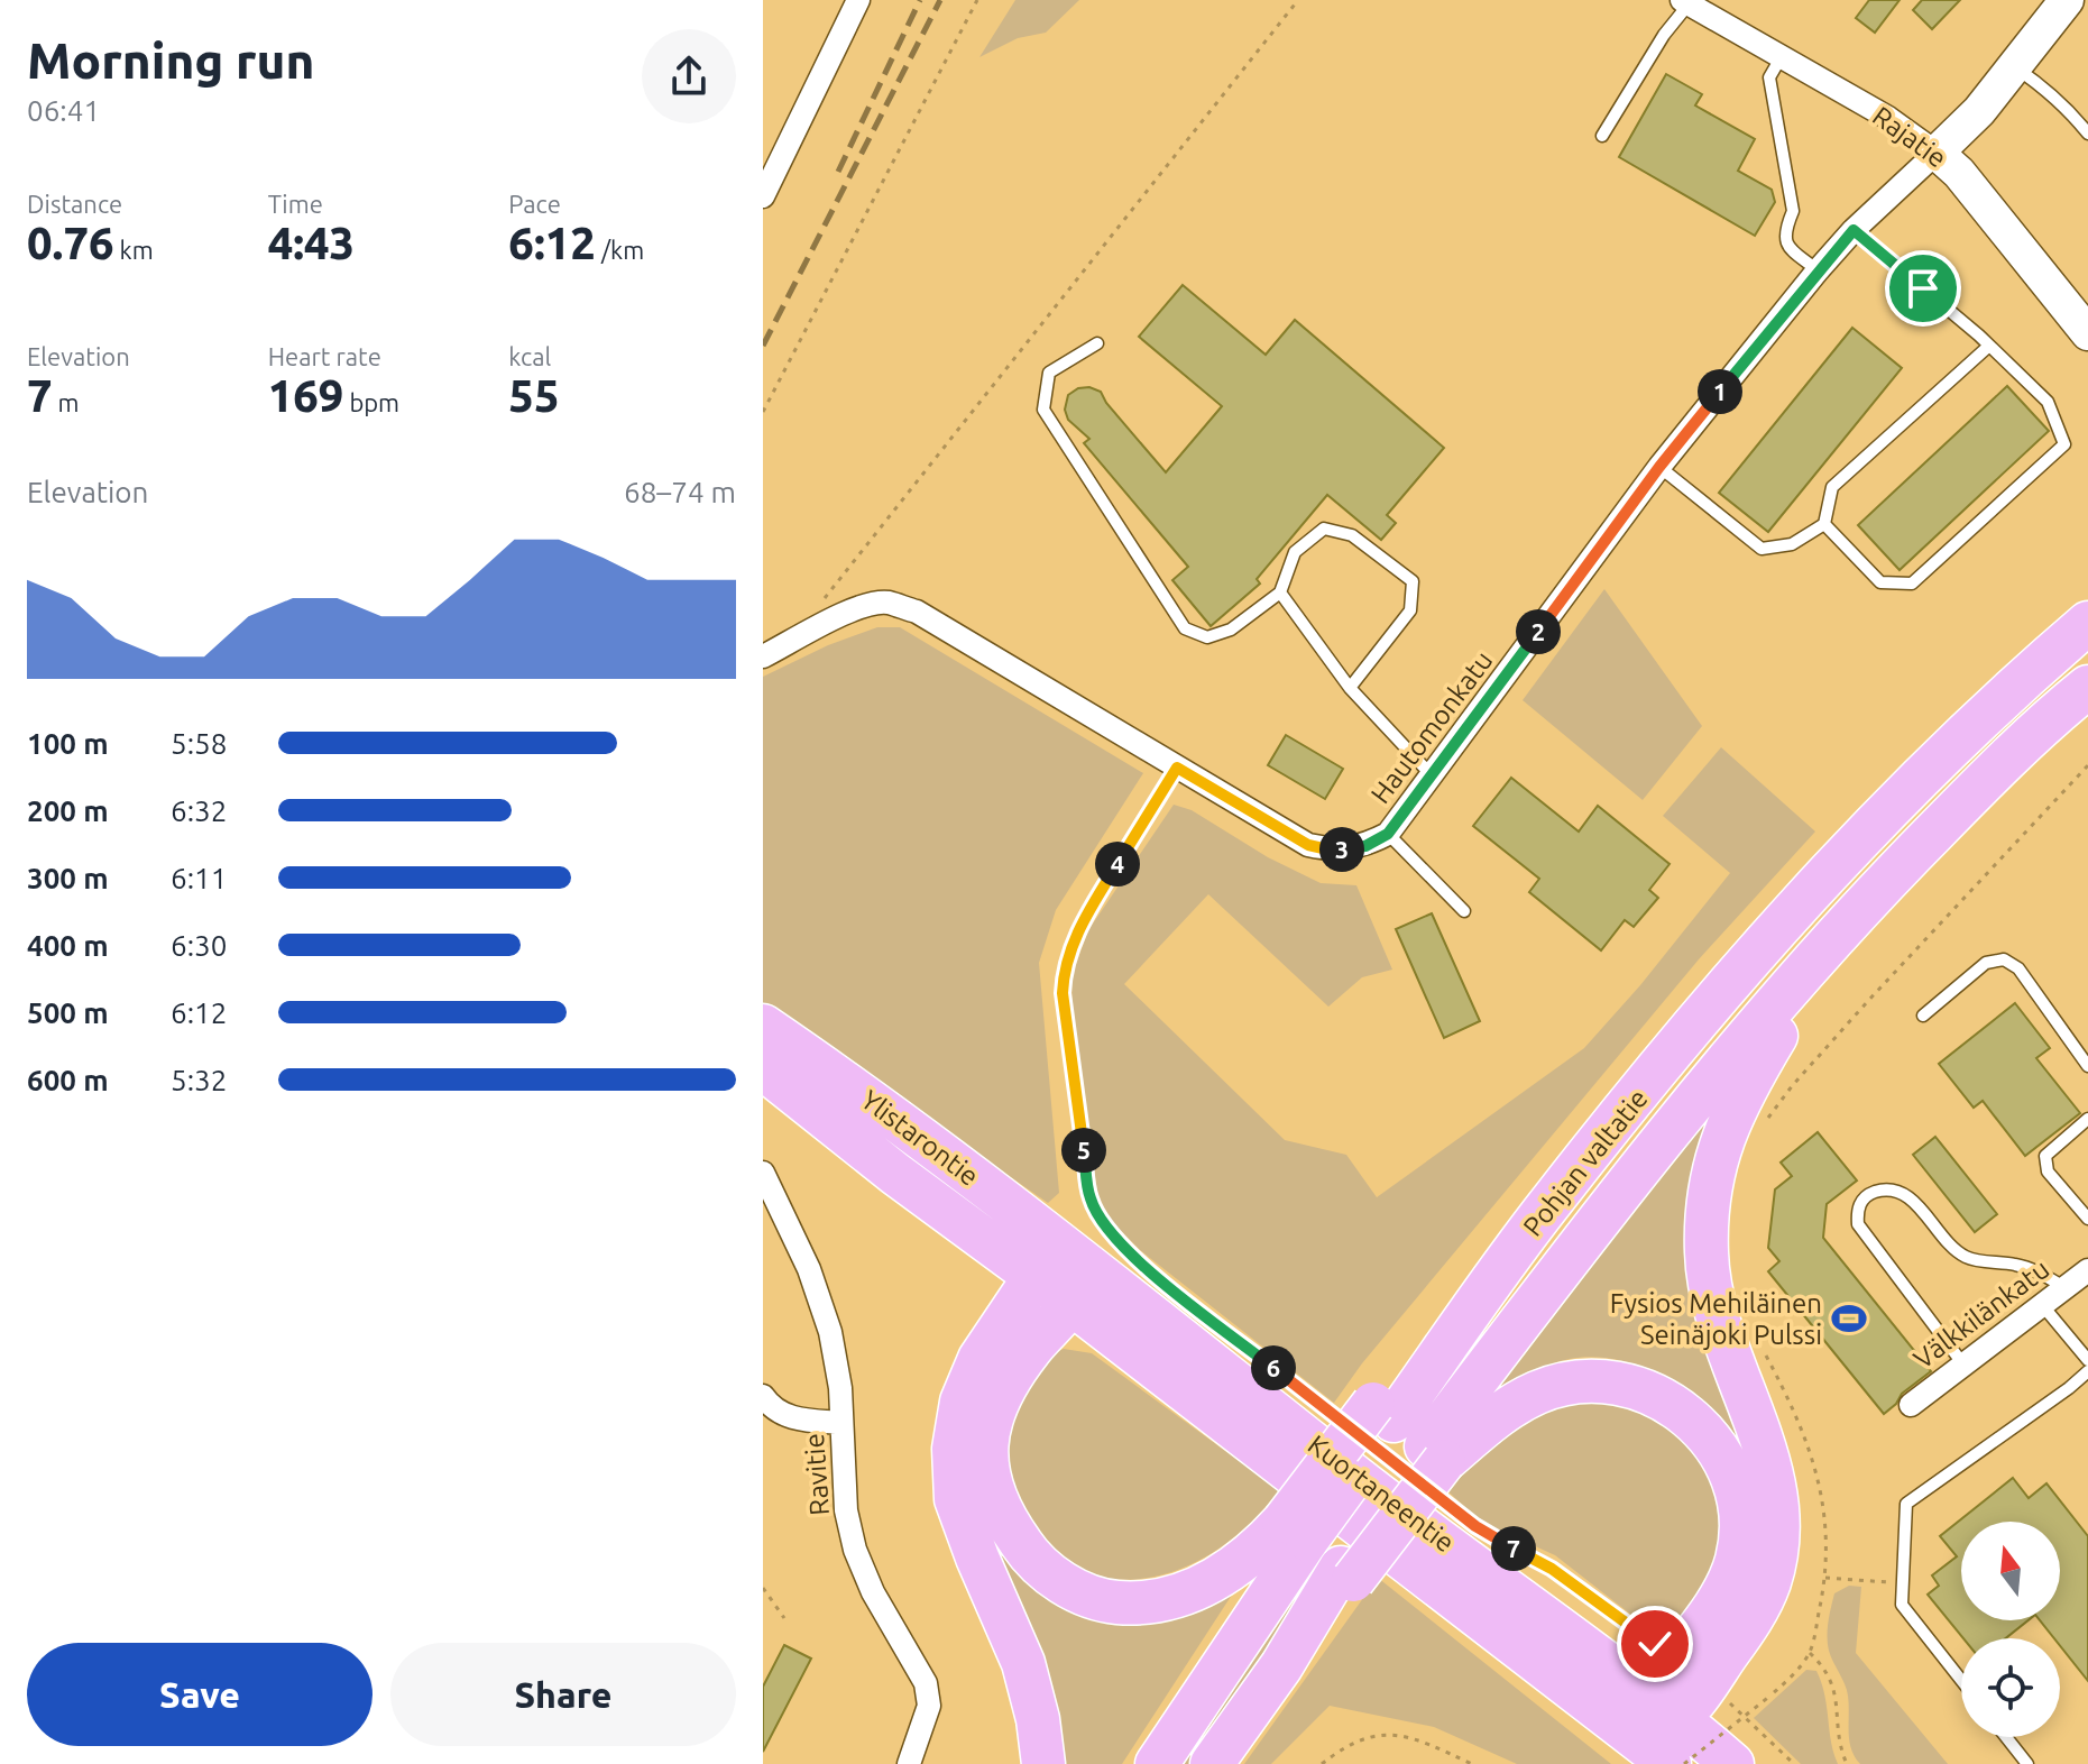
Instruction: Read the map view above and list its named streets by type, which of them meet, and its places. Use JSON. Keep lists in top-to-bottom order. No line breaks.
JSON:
{"streets":{"highway":["Ylistarontie","Pohjan valtatie","Kuortaneentie"],"street":["Rajatie","Hautomonkatu","Välkkilänkatu","Ravitie"]},"crossings":[["Rajatie","Hautomonkatu"],["Ylistarontie","Kuortaneentie"]],"places":{"sports":["Fysios Mehiläinen Seinäjoki Pulssi"]},"north":"top","page":{"heading":["Morning run","06:41"],"stats":[["Distance","0.76 km"],["Time","4:43"],["Pace","6:12 /km"],["Elevation","7 m"],["Heart rate","169 bpm"],["kcal","55"]],"pins":["1","2","3","4","5","6","7"],"chart":["Elevation","68–74 m"],"list":[{"name":"100 m","note":"5:58"},{"name":"200 m","note":"6:32"},{"name":"300 m","note":"6:11"},{"name":"400 m","note":"6:30"},{"name":"500 m","note":"6:12"},{"name":"600 m","note":"5:32"}],"buttons":["Save","Share"]}}
